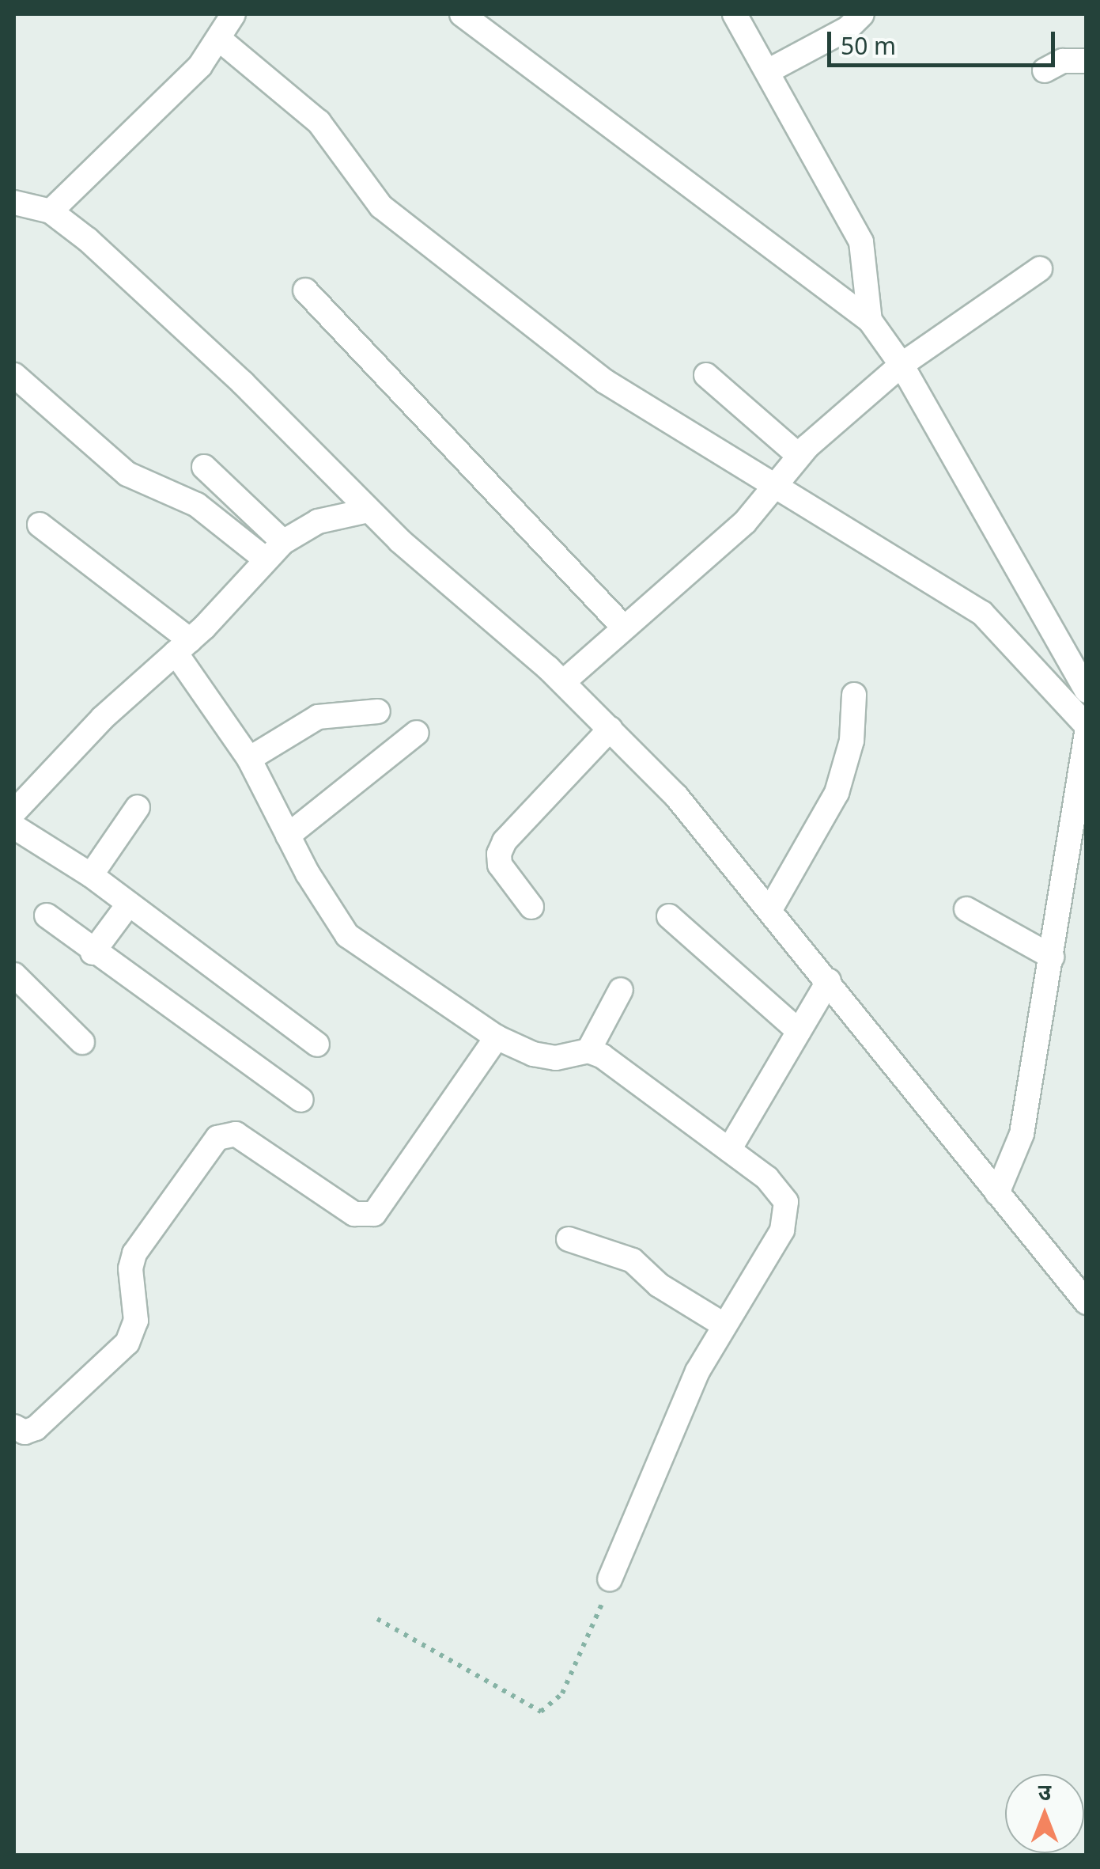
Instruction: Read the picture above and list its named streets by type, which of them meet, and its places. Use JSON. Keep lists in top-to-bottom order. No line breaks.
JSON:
{"scale_bar":"50 m","north":"top"}
